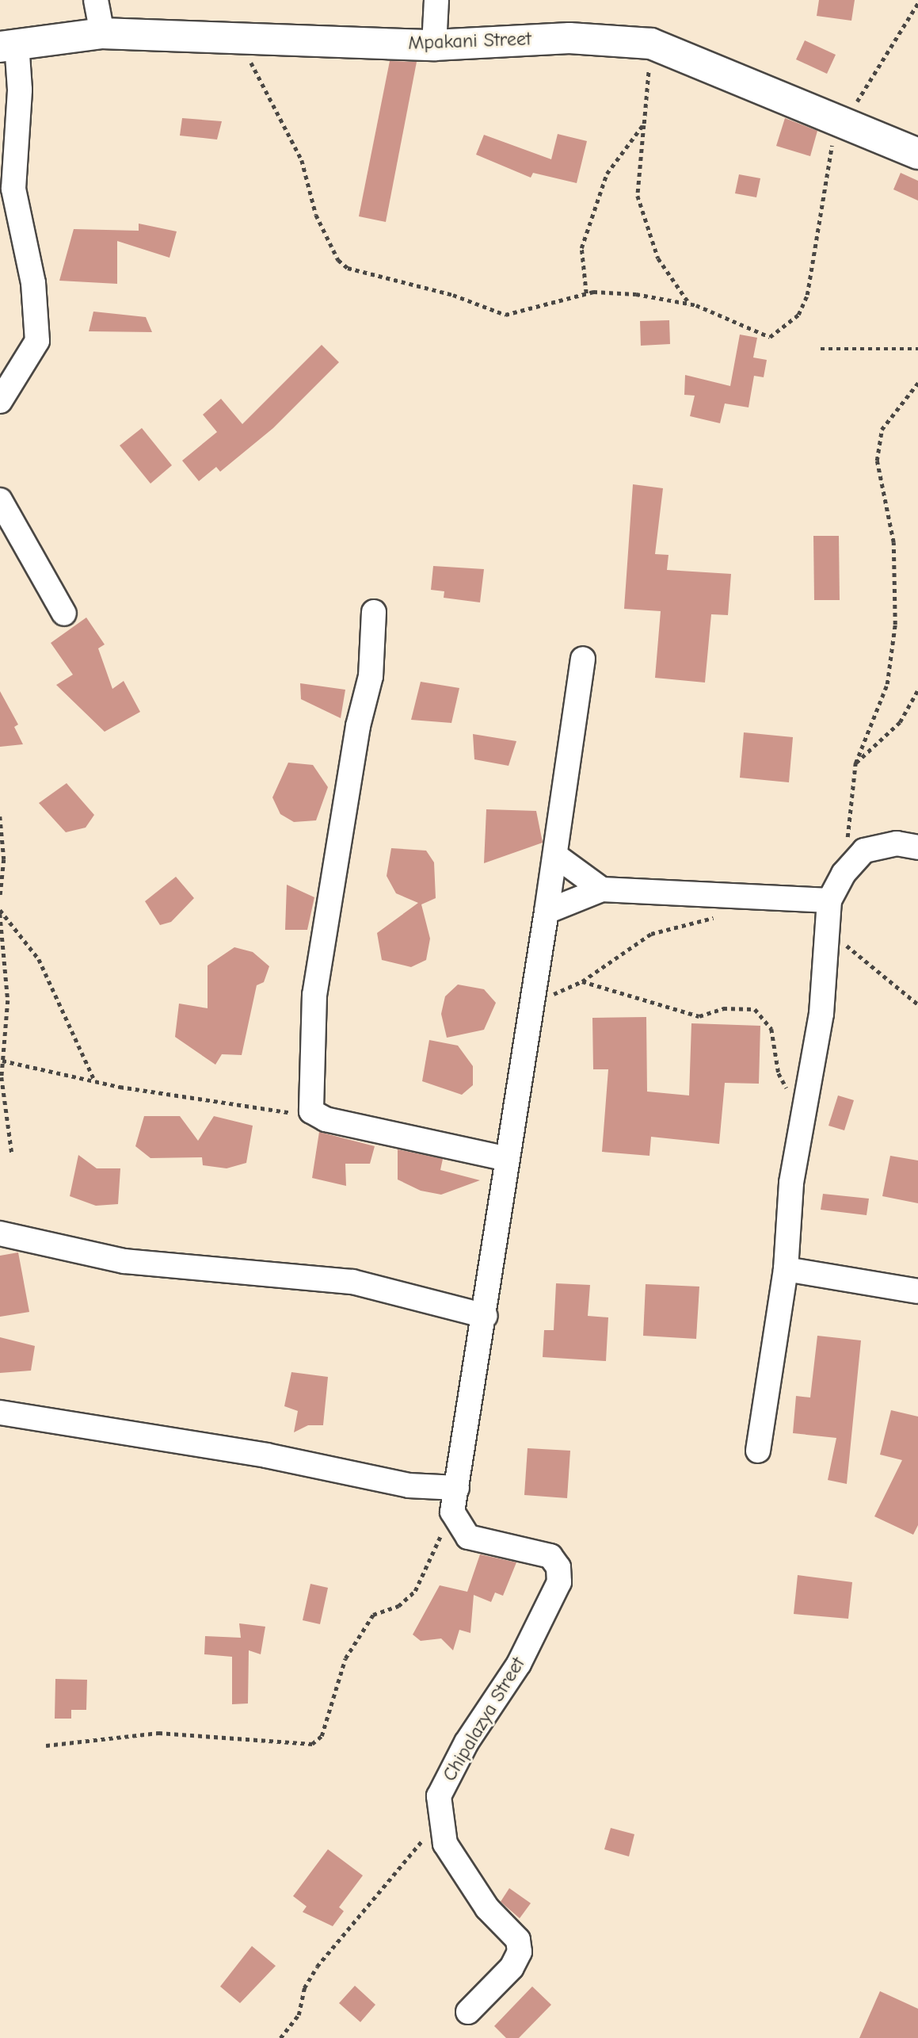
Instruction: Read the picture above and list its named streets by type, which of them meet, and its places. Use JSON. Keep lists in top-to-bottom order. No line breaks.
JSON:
{"streets":{"street":["Mpakani Street","Chipalazya Street"]}}
